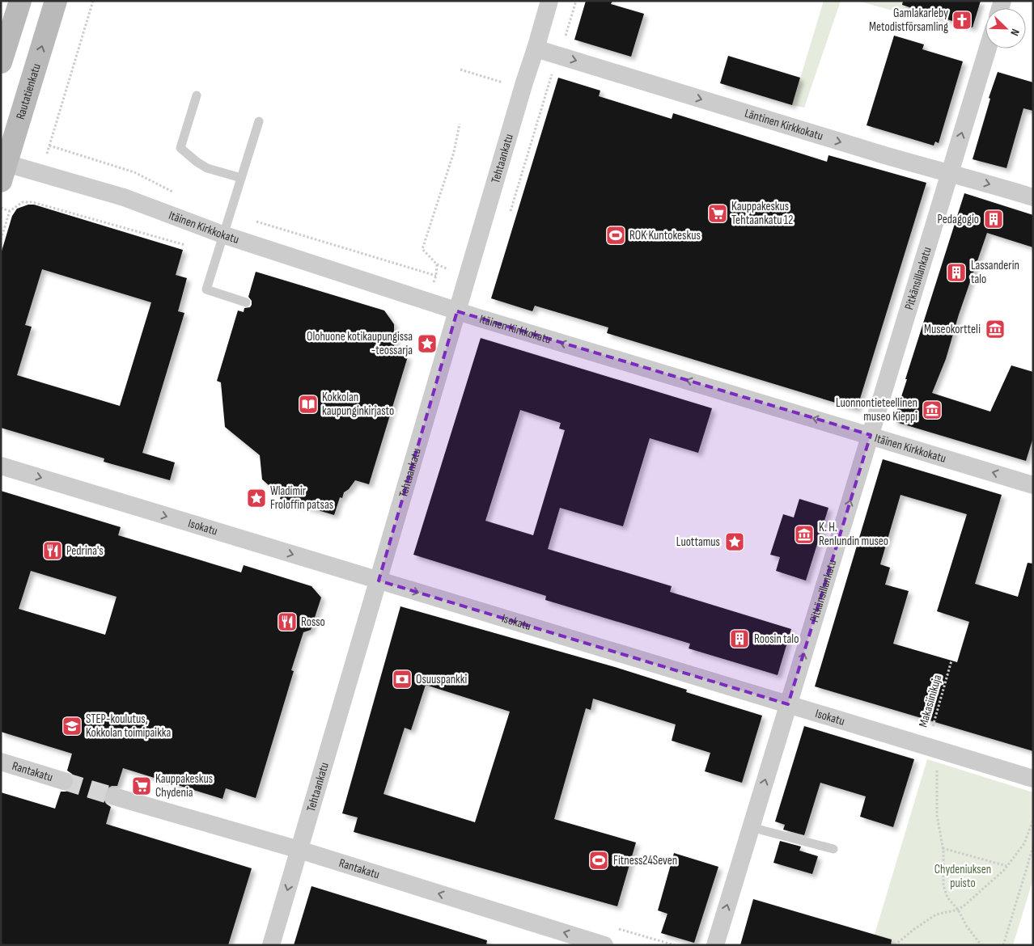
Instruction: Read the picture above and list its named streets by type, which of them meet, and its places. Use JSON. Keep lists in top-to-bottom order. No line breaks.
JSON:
{"streets":{"main road":["Rautatienkatu"],"street":["Läntinen Kirkkokatu","Tehtaankatu","Itäinen Kirkkokatu","Pitkänsillankatu","Isokatu","Rantakatu"],"path":["Makasiinikuja"]},"crossings":[["Rautatienkatu","Itäinen Kirkkokatu"],["Läntinen Kirkkokatu","Tehtaankatu"],["Läntinen Kirkkokatu","Pitkänsillankatu"],["Tehtaankatu","Itäinen Kirkkokatu"],["Tehtaankatu","Isokatu"],["Tehtaankatu","Rantakatu"],["Itäinen Kirkkokatu","Pitkänsillankatu"],["Pitkänsillankatu","Isokatu"],["Isokatu","Makasiinikuja"]],"one_way":["Läntinen Kirkkokatu","Itäinen Kirkkokatu","Pitkänsillankatu","Isokatu","Rantakatu"],"parks":["Chydeniuksen puisto"],"places":{"church":["Gamlakarleby Metodistförsamling"],"supermarket":["Kauppakeskus Tehtaankatu 12","Kauppakeskus Chydenia"],"building":["Pedagogio","Lassanderin talo","Roosin talo"],"sports":["ROK Kuntokeskus","Fitness24Seven"],"museum":["Museokortteli","Luonnontieteellinen museo Kieppi","K. H. Renlundin museo"],"place":["Olohuone kotikaupungissa -teossarja","Wladimir Froloffin patsas","Luottamus"],"library":["Kokkolan kaupunginkirjasto"],"restaurant":["Pedrina's","Rosso"],"bank":["Osuuspankki"],"school or university":["STEP-koulutus, Kokkolan toimipaikka"]},"north":"bottom right"}
